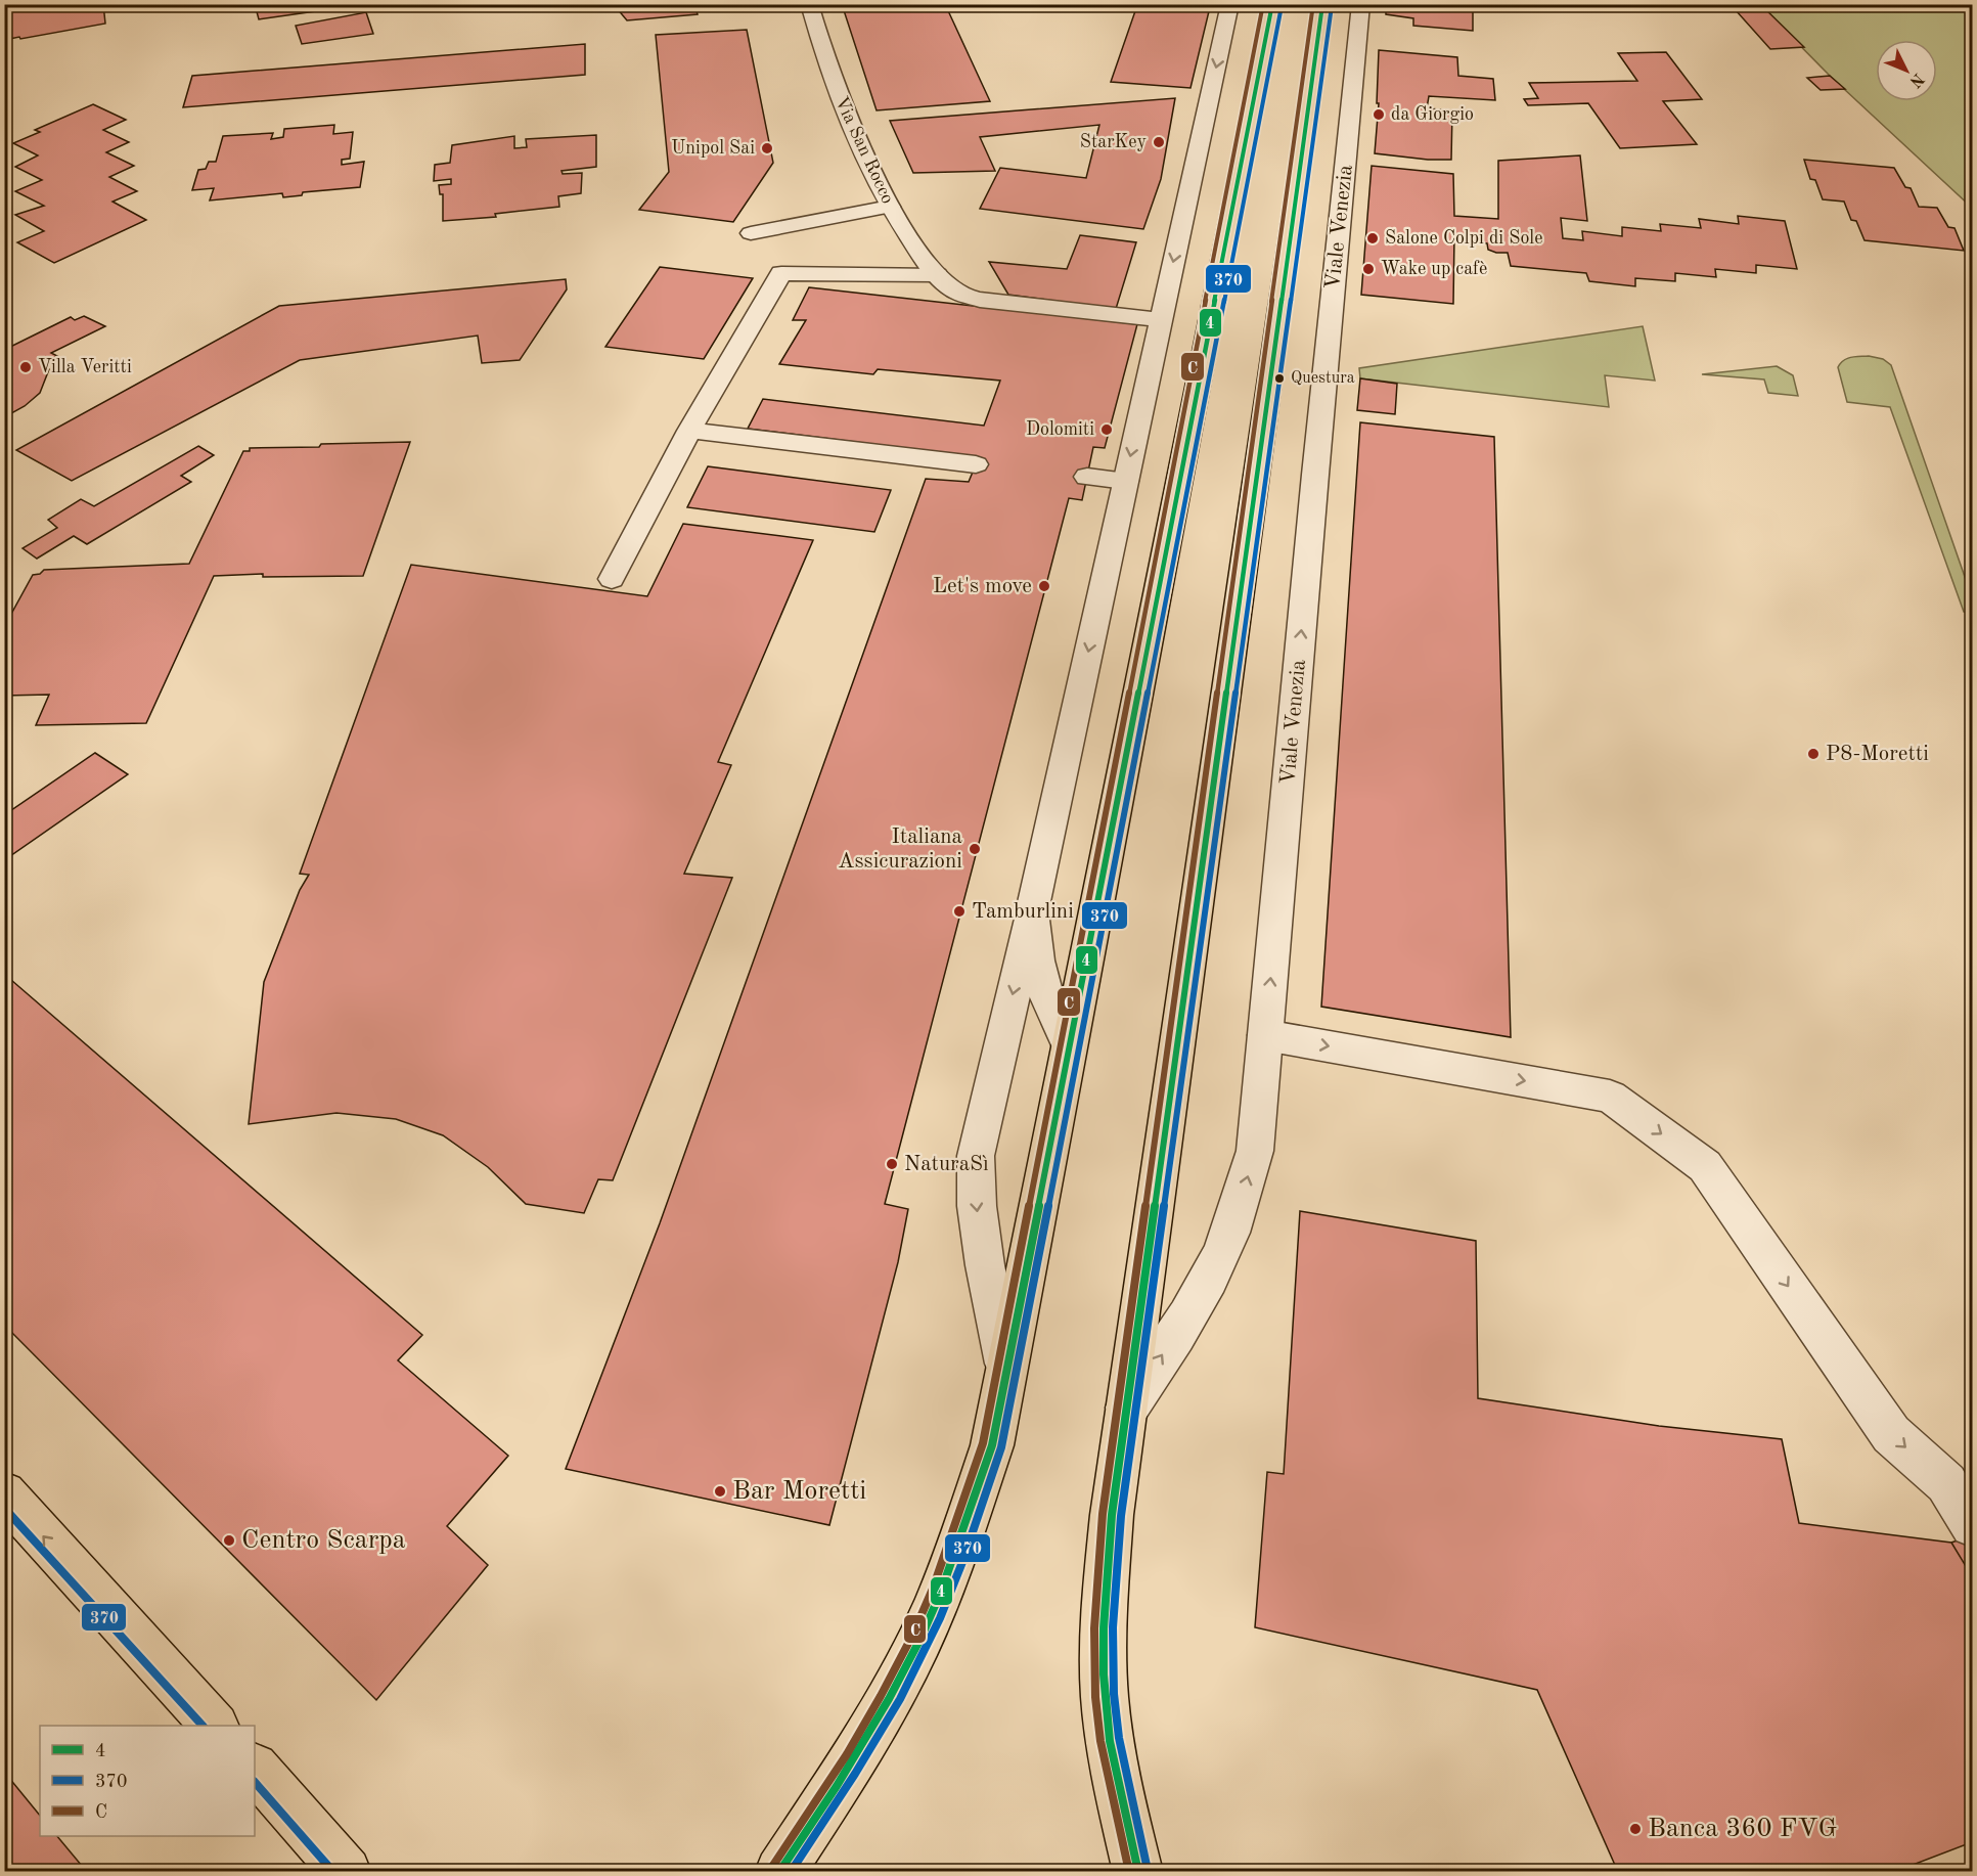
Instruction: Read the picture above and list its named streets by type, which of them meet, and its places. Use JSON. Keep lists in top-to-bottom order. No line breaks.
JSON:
{"streets":{"main road":["Viale Venezia"],"street":["Via San Rocco"]},"places":["da Giorgio","StarKey","Unipol Sai","Salone Colpi di Sole","Wake up cafè","Villa Veritti","Questura","Dolomiti","Let's move","P8-Moretti","Italiana Assicurazioni","Tamburlini","NaturaSì","Bar Moretti","Centro Scarpa","Banca 360 FVG"],"lines":["transit line 4","transit line C","transit line 370"],"legend":["4","370","C"],"north":"bottom right"}
